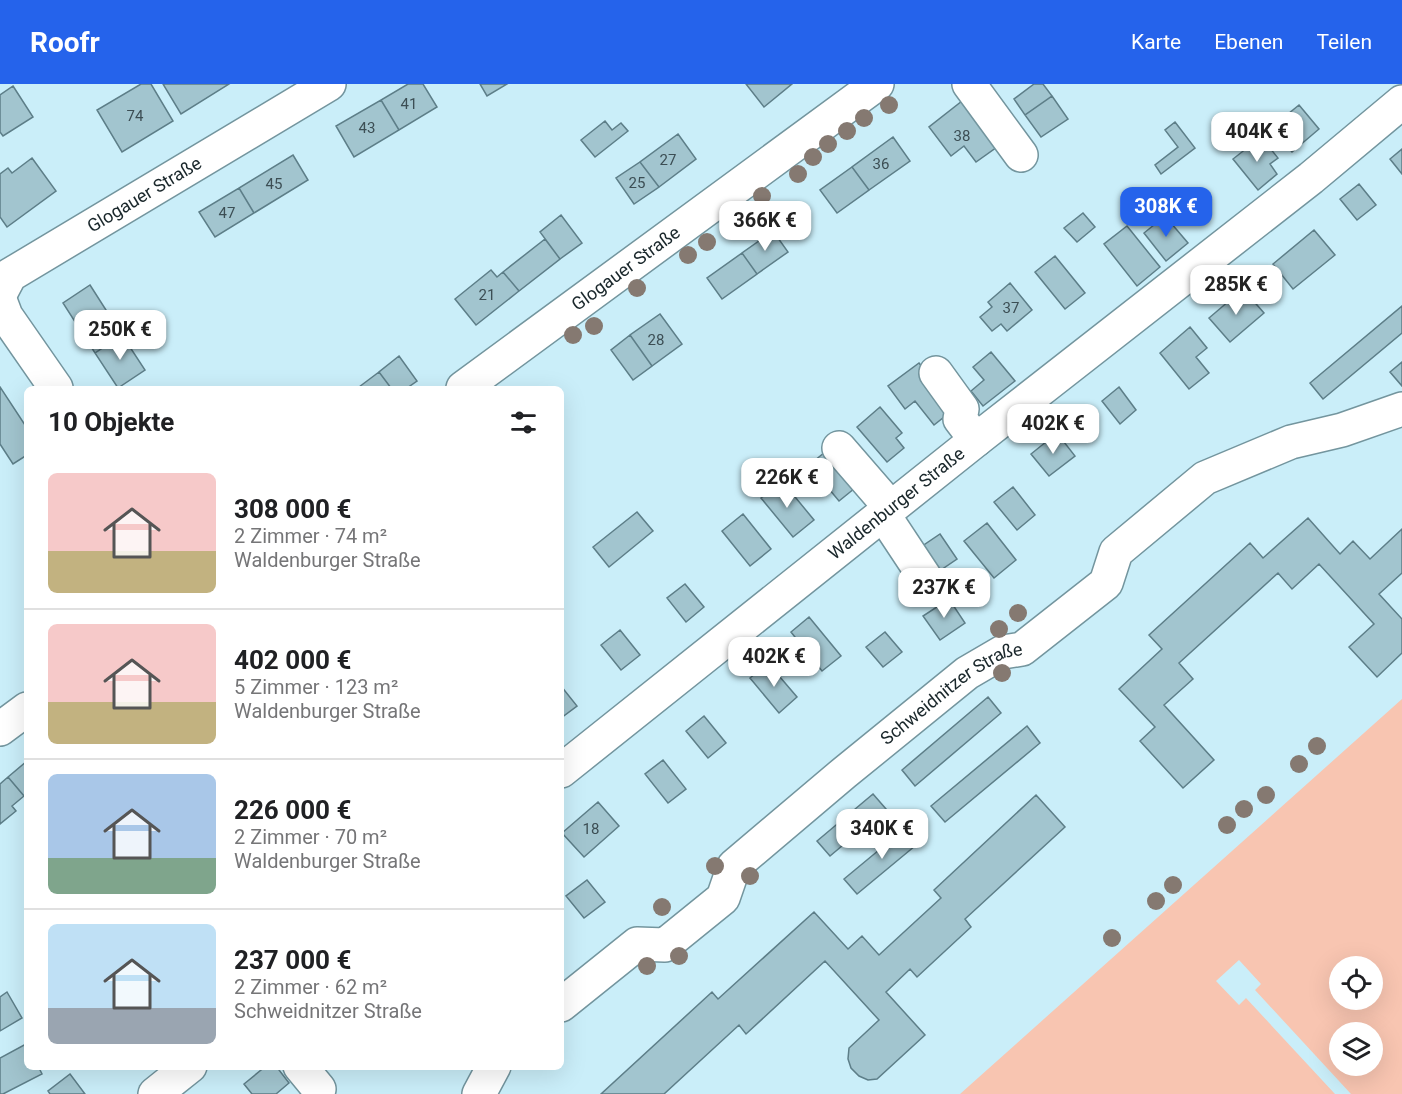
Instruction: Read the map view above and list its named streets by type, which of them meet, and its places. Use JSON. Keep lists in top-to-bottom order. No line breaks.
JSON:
{"streets":{"street":["Glogauer Straße","Waldenburger Straße","Schweidnitzer Straße"]},"house_numbers":["41","74","43","38","27","36","25","45","47","21","37","28","18"],"page":{"header":"Roofr","nav":["Karte","Ebenen","Teilen"],"price":["404K €","308K €","366K €","285K €","250K €","402K €","226K €","237K €","402K €","340K €"],"heading":"10 Objekte","list":[{"name":"308 000 €","note":"2 Zimmer · 74 m² · Waldenburger Straße"},{"name":"402 000 €","note":"5 Zimmer · 123 m² · Waldenburger Straße"},{"name":"226 000 €","note":"2 Zimmer · 70 m² · Waldenburger Straße"},{"name":"237 000 €","note":"2 Zimmer · 62 m² · Schweidnitzer Straße"}]}}
